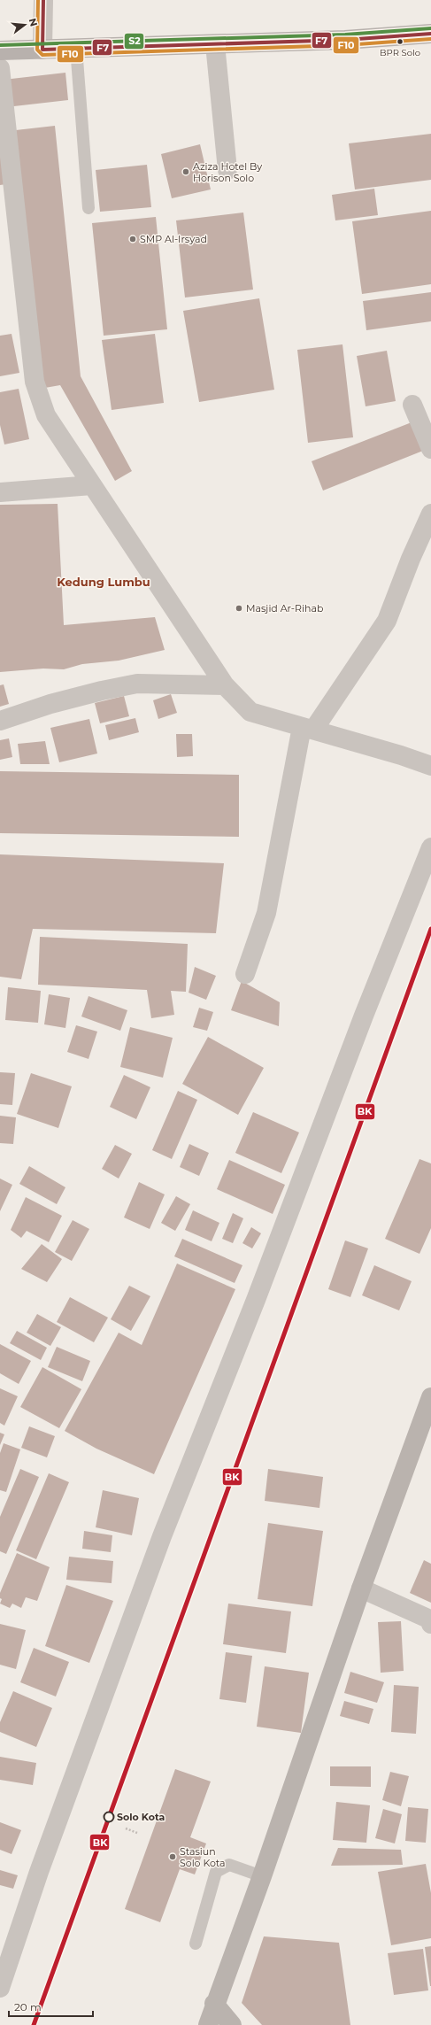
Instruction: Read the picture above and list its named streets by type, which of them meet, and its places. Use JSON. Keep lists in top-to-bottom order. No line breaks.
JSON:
{"districts":["Kedung Lumbu"],"places":["BPR Solo","Aziza Hotel By Horison Solo","SMP Al-Irsyad","Masjid Ar-Rihab","Solo Kota","Stasiun Solo Kota"],"lines":["transit line F7","transit line F10","transit line S2","transit line BK"],"scale_bar":"20 m","north":"right"}
